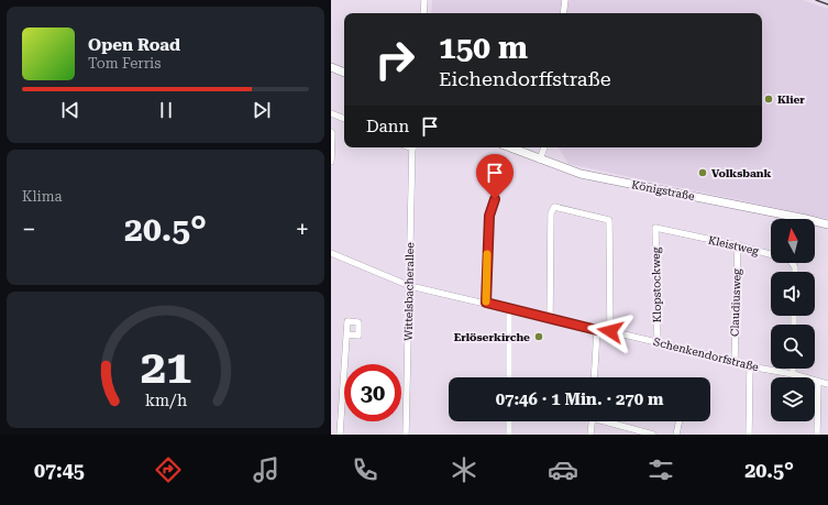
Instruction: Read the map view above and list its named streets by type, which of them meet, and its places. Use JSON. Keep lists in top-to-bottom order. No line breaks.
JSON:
{"streets":{"main road":["Königstraße"],"street":["Kleistweg","Klopstockweg","Wittelsbacherallee","Claudiusweg","Schenkendorfstraße"]},"crossings":[["Kleistweg","Klopstockweg"],["Kleistweg","Claudiusweg"],["Klopstockweg","Schenkendorfstraße"],["Wittelsbacherallee","Schenkendorfstraße"],["Claudiusweg","Schenkendorfstraße"]],"places":["Klier","Volksbank","Erlöserkirche"],"north":"top","page":{"turn":["150 m","Eichendorffstraße"],"song":["Open Road","Tom Ferris"],"then":"Dann","tile":"Klima","heat":["−","20.5°","+"],"limit":"30","trip":"07:46 · 1 Min. · 270 m","tabs":["07:45","20.5°"],"gauge":["21","km/h"]}}
